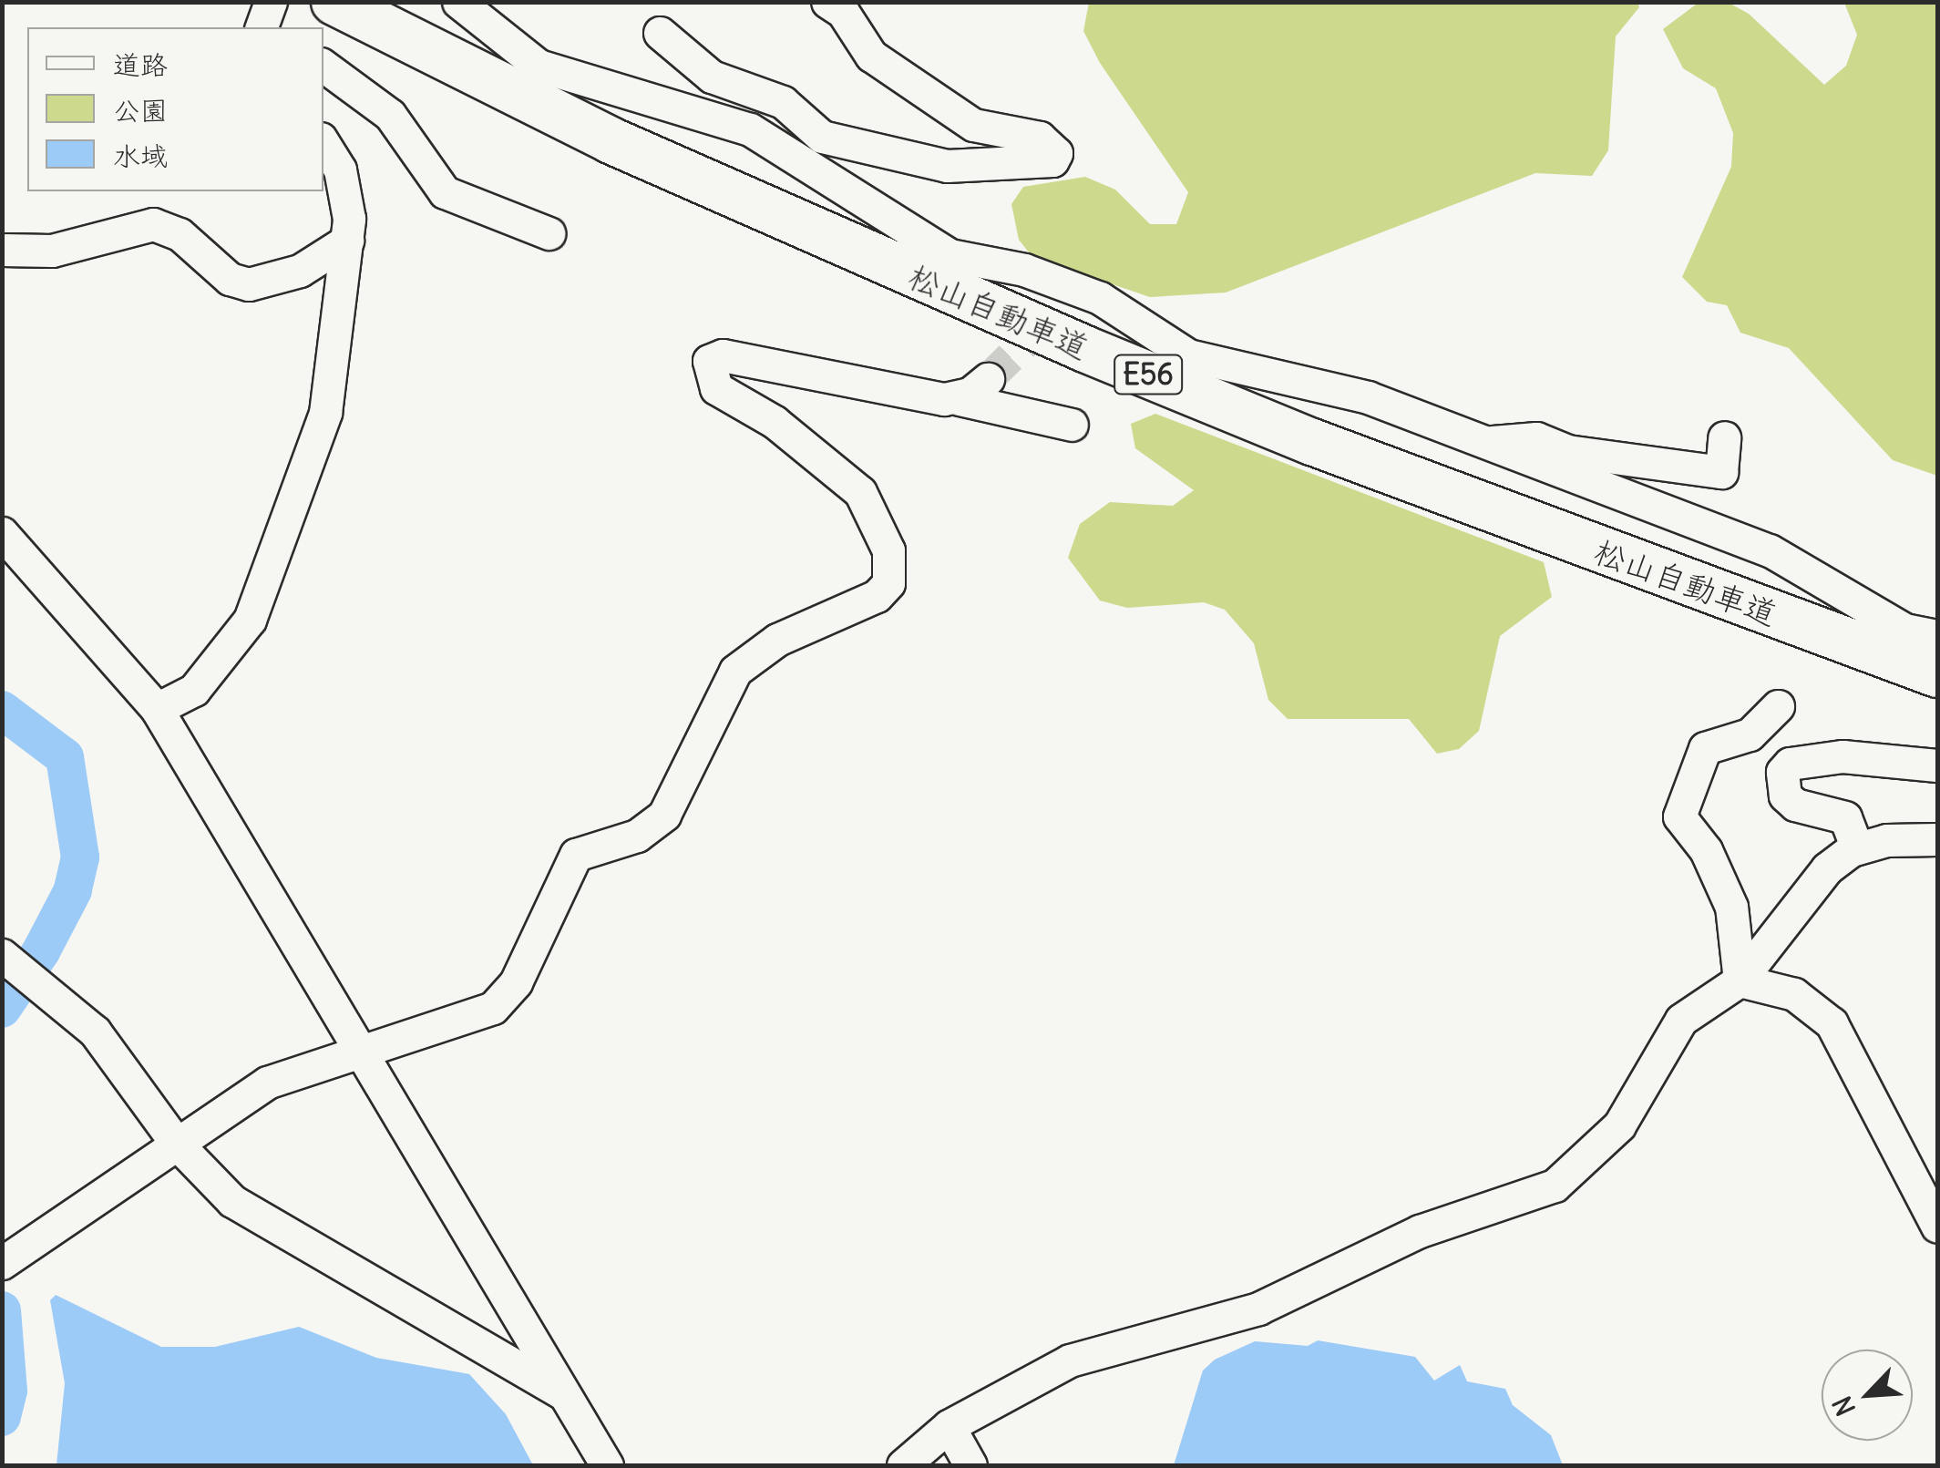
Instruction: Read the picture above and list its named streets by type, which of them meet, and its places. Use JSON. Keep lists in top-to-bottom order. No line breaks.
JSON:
{"streets":{"highway":["松山自動車道","E56"]},"legend":["道路","公園","水域"],"north":"bottom left"}
